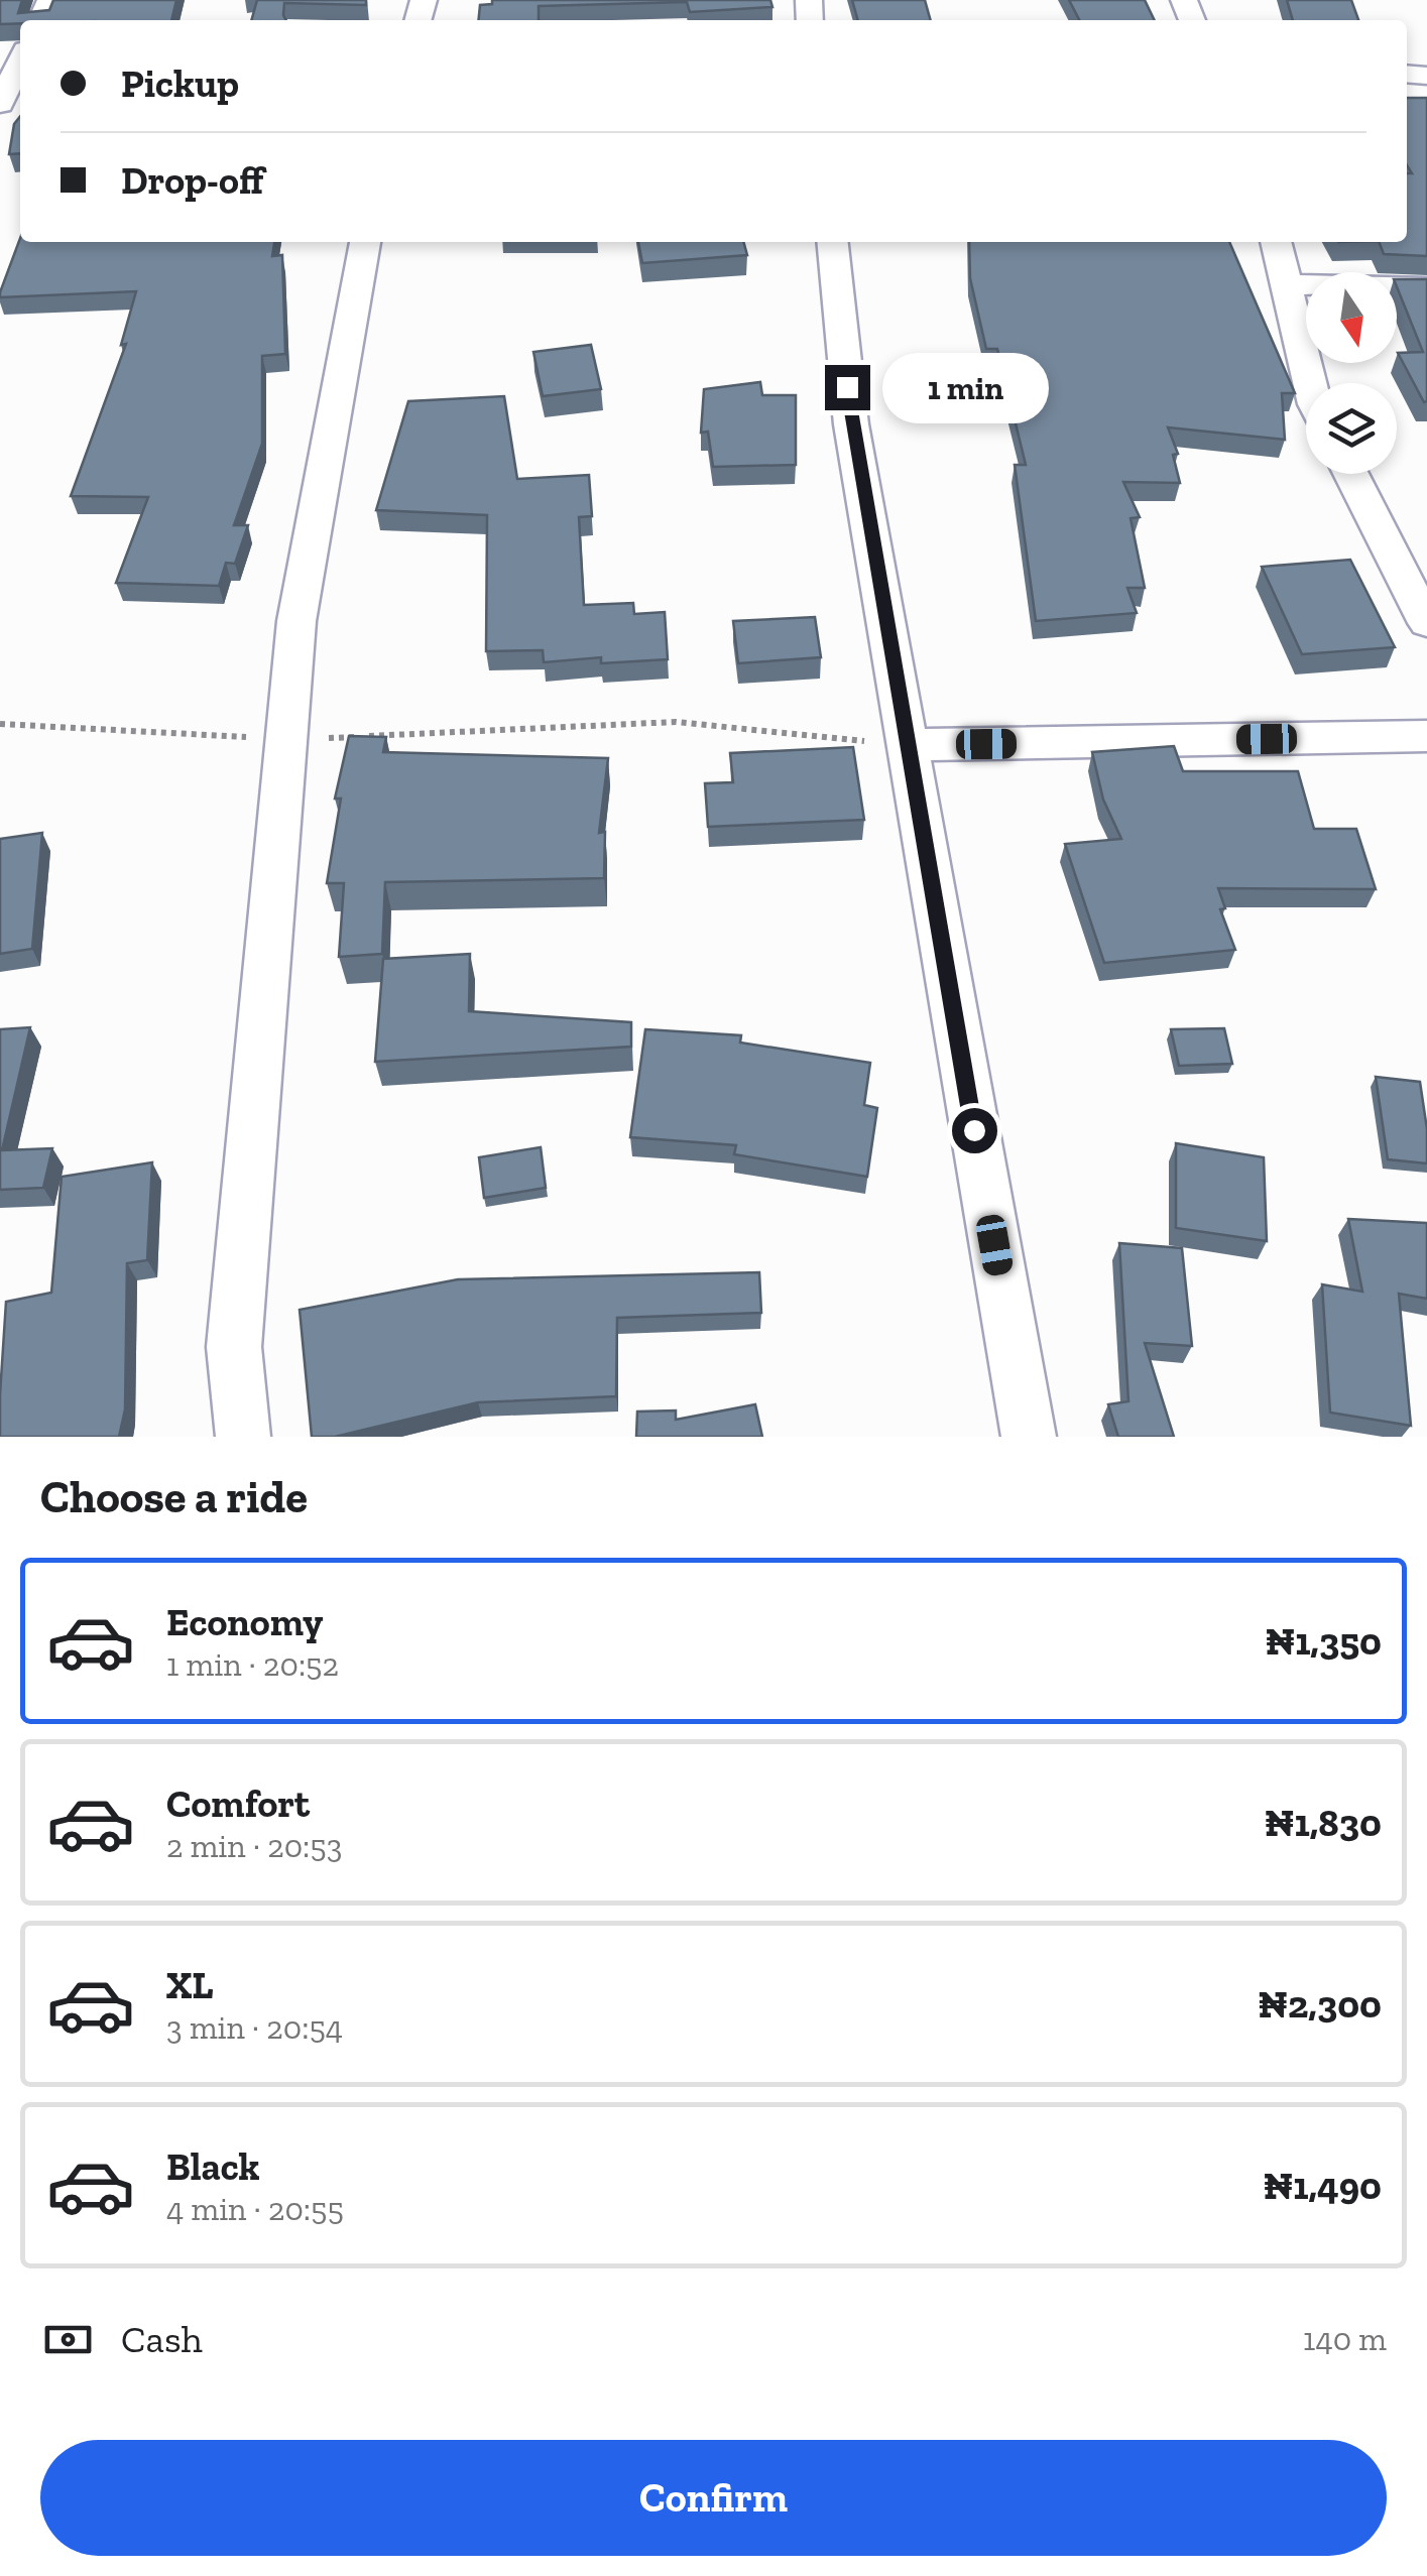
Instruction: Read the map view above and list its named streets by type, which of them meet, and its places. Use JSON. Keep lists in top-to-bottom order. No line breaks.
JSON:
{"north":"bottom","page":{"banner":["Pickup","Drop-off"],"bubble":"1 min","heading":"Choose a ride","list":[{"name":"Economy","note":"1 min · 20:52","value":"₦1,350"},{"name":"Comfort","note":"2 min · 20:53","value":"₦1,830"},{"name":"XL","note":"3 min · 20:54","value":"₦2,300"},{"name":"Black","note":"4 min · 20:55","value":"₦1,490"}],"pay":["Cash","140 m"],"buttons":"Confirm"}}
